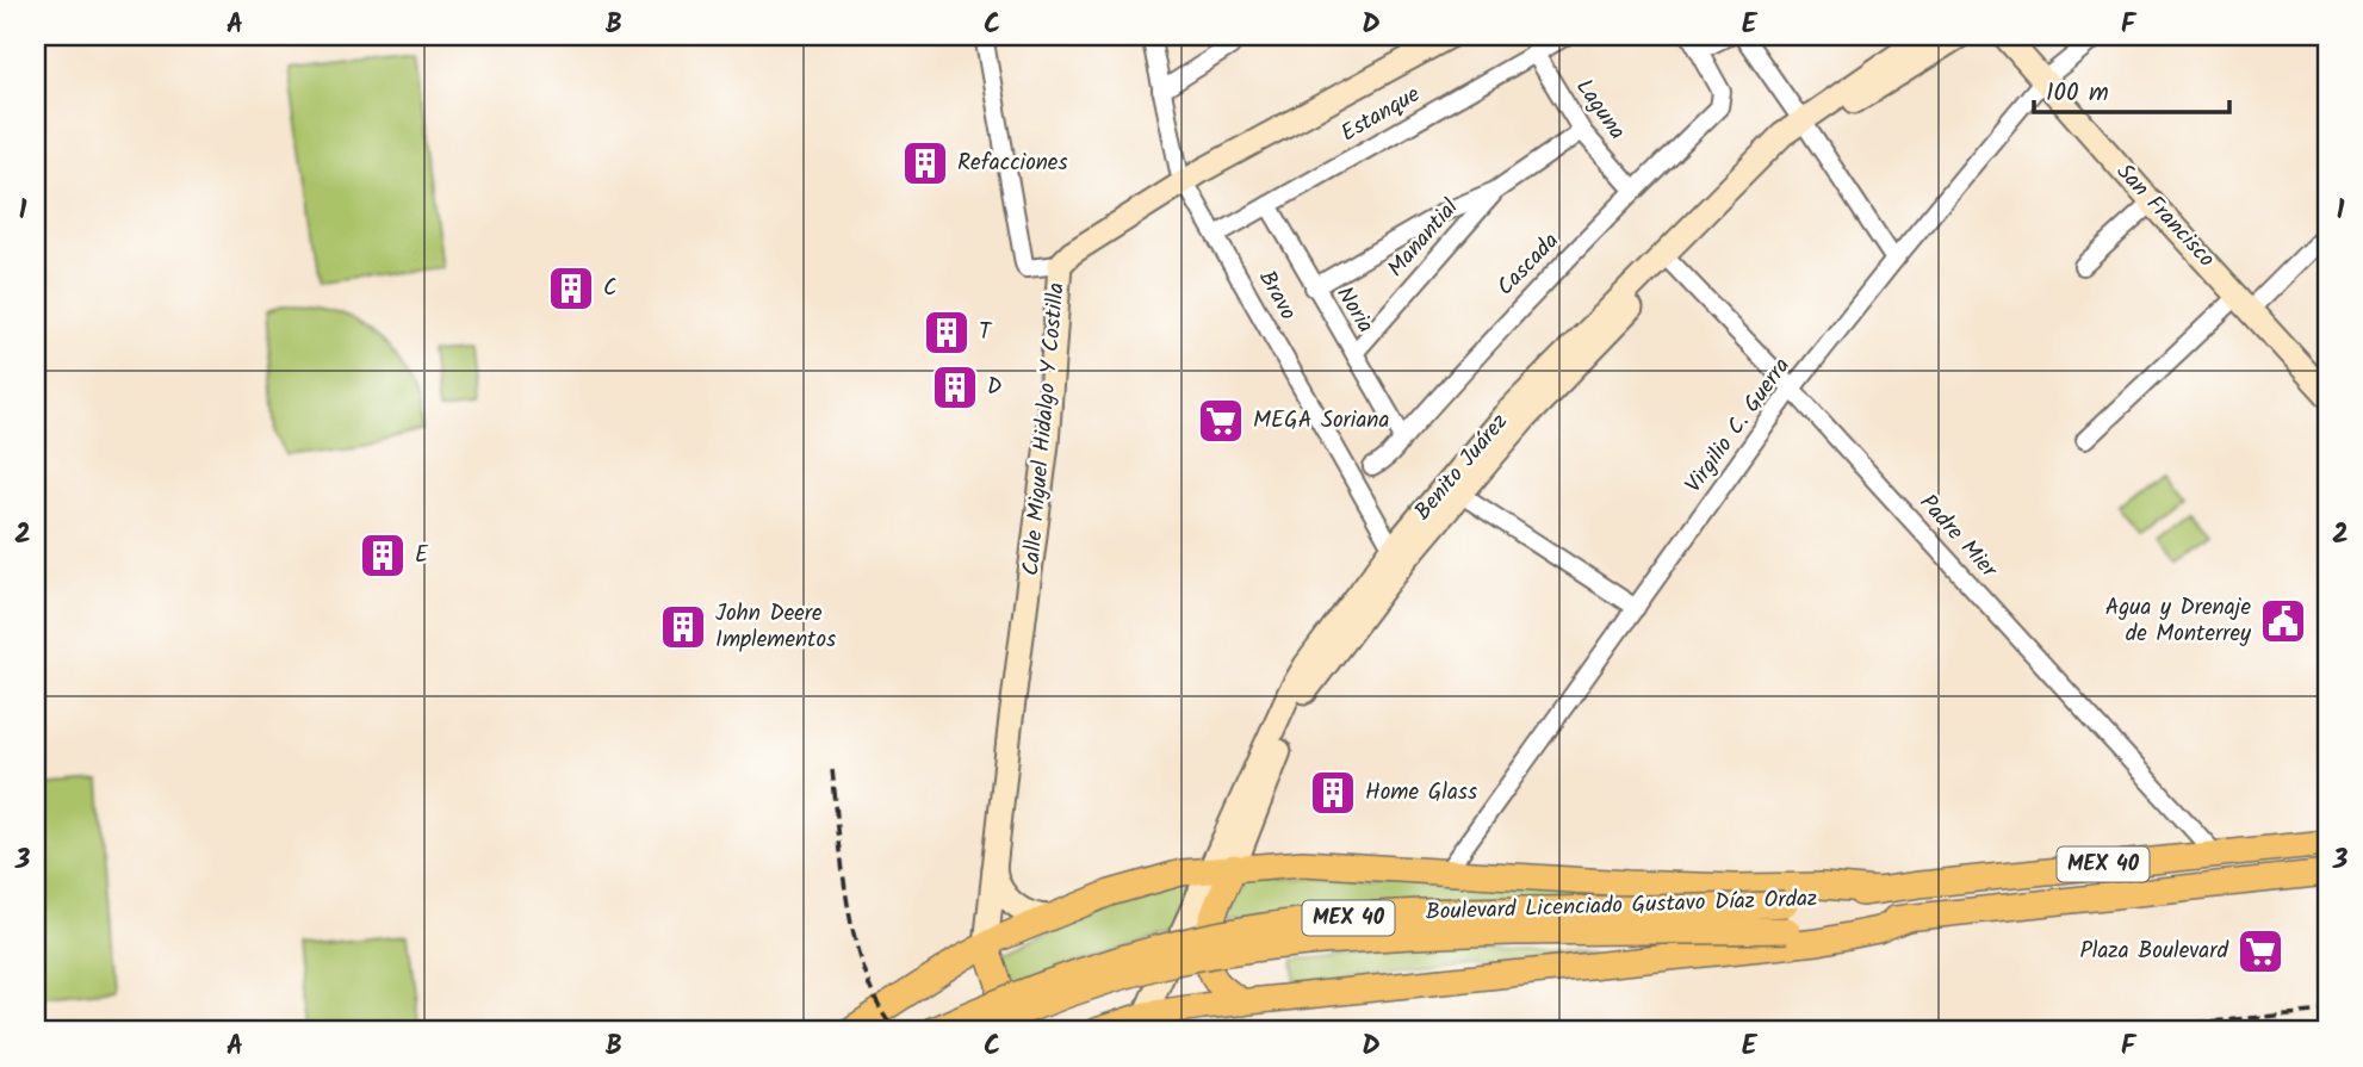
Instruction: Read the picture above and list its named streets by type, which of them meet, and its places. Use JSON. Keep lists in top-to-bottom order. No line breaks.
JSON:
{"streets":{"main road":["MEX 40","Boulevard Licenciado Gustavo Díaz Ordaz"],"street":["Laguna","Estanque","San Francisco","Manantial","Cascada","Bravo","Noria","Virgilio C. Guerra","Calle Miguel Hidalgo Y Costilla","Benito Juárez","Padre Mier"]},"crossings":[["Laguna","Estanque"],["Laguna","Manantial"],["Laguna","Cascada"],["Estanque","Bravo"],["Estanque","Noria"],["San Francisco","Virgilio C. Guerra"],["Manantial","Noria"],["Cascada","Noria"],["Bravo","Calle Miguel Hidalgo Y Costilla"],["Bravo","Benito Juárez"],["Virgilio C. Guerra","Padre Mier"],["Benito Juárez","Padre Mier"],["Padre Mier","Boulevard Licenciado Gustavo Díaz Ordaz"]],"places":{"building":["Refacciones","C","T","D","E","John Deere Implementos","Home Glass"],"supermarket":["MEGA Soriana","Plaza Boulevard"],"public building":["Agua y Drenaje de Monterrey"]},"scale_bar":"100 m","grid":{"columns":["A","B","C","D","E","F"],"rows":["1","2","3"]}}
